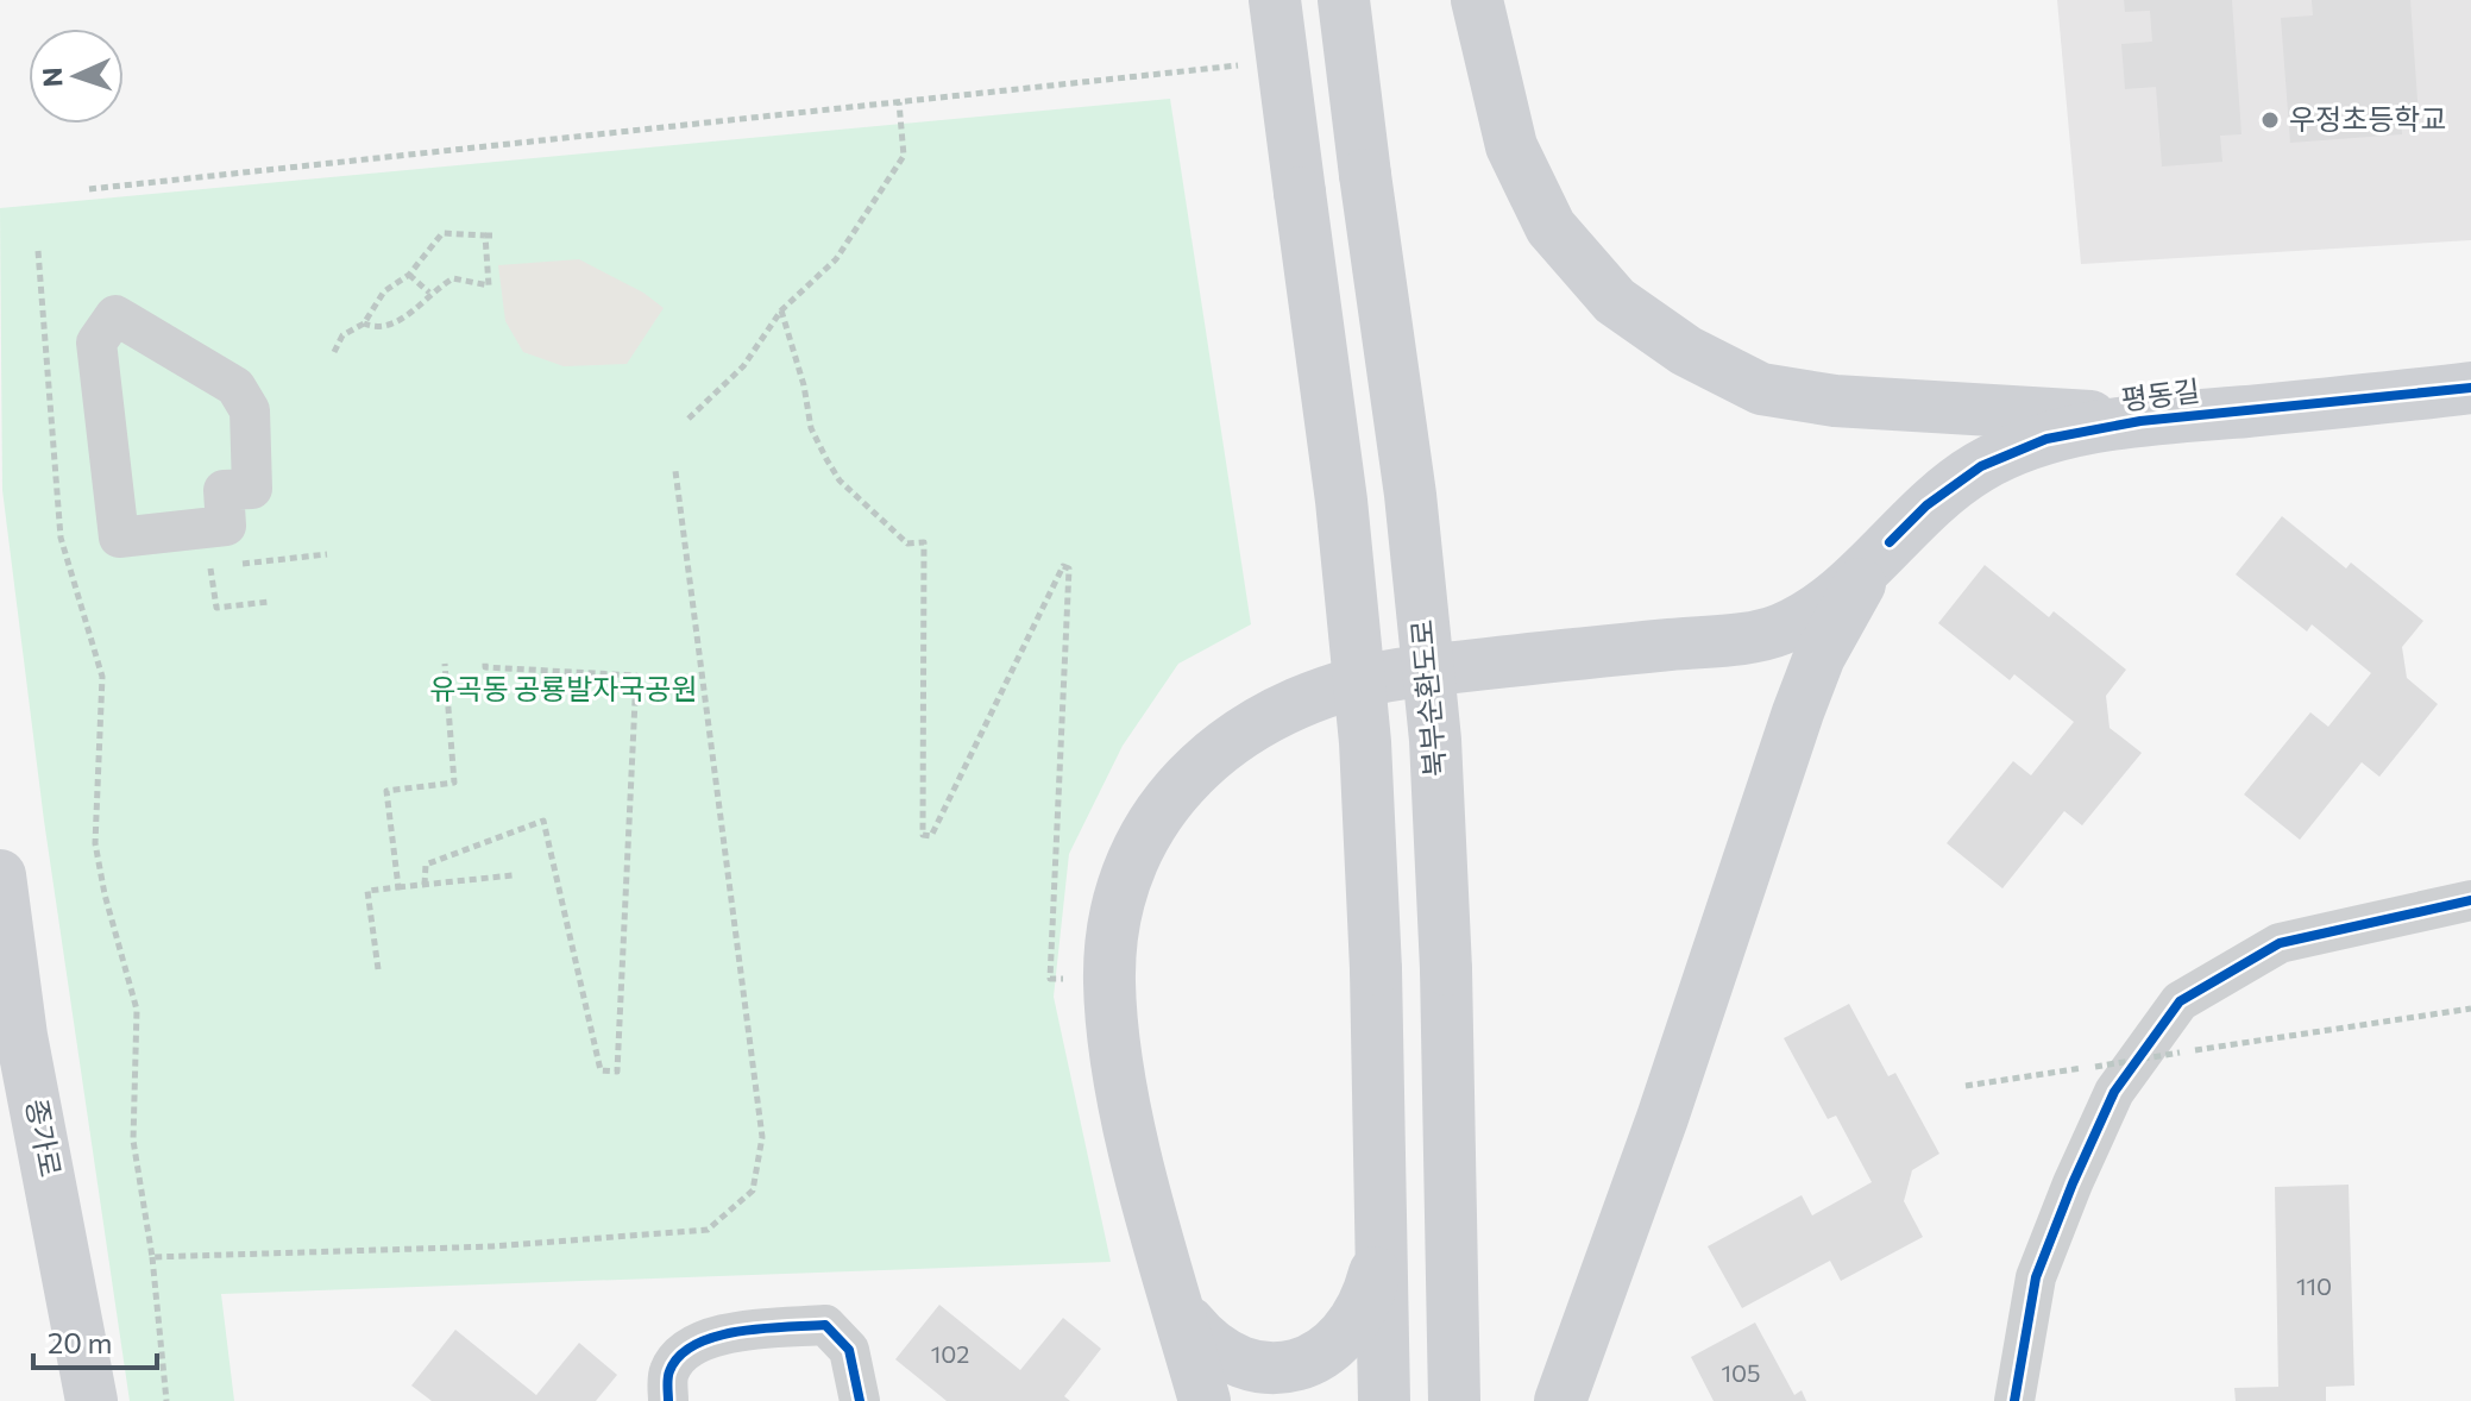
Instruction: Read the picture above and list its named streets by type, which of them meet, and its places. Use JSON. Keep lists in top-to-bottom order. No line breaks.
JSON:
{"streets":{"main road":["평동길","북부순환도로","종가로"]},"parks":["유곡동 공룡발자국공원"],"places":["우정초등학교"],"house_numbers":["110","102","105"],"scale_bar":"20 m","north":"left"}
